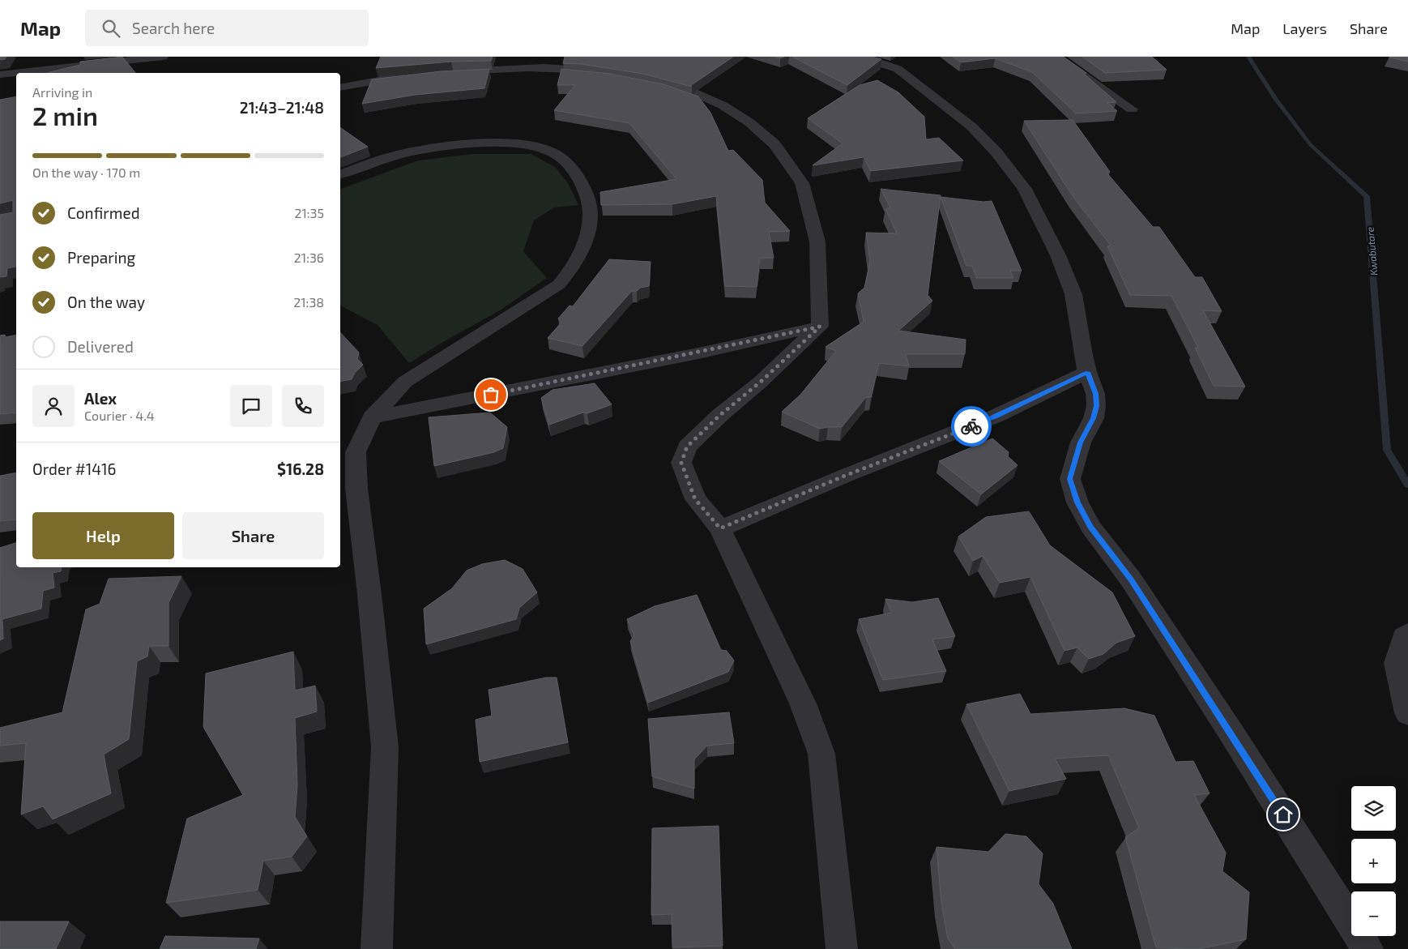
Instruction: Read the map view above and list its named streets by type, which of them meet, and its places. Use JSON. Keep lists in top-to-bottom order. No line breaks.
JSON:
{"water":["Kwabutare"],"page":{"header":"Map","search":"Search here","nav":["Map","Layers","Share"],"heading":["2 min","Arriving in","21:43–21:48"],"panel":["Alex","Courier · 4.4","Order #1416","$16.28"],"bar":"On the way · 170 m","list":[["Confirmed","21:35"],["Preparing","21:36"],["On the way","21:38"],"Delivered"],"buttons":["Help","Share"],"map_buttons":["+","−"]}}
